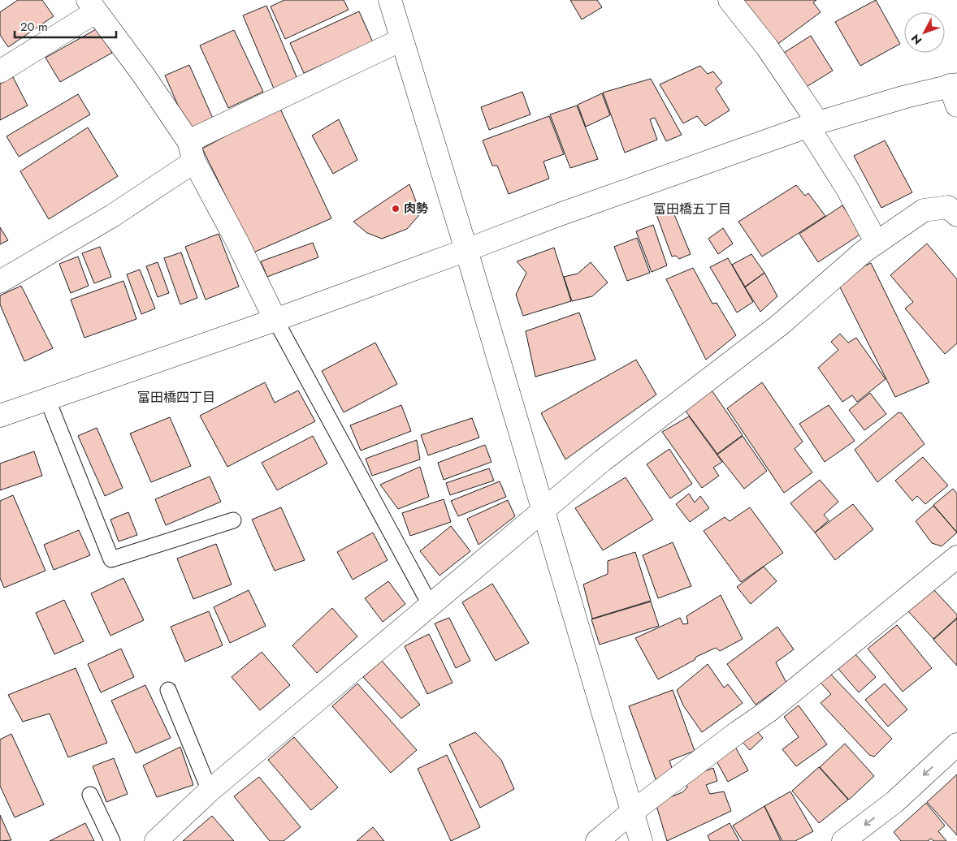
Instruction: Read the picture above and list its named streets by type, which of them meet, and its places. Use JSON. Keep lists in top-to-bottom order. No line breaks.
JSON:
{"districts":["富田橋五丁目","富田橋四丁目"],"places":["肉勢"],"scale_bar":"20 m","north":"bottom left"}
